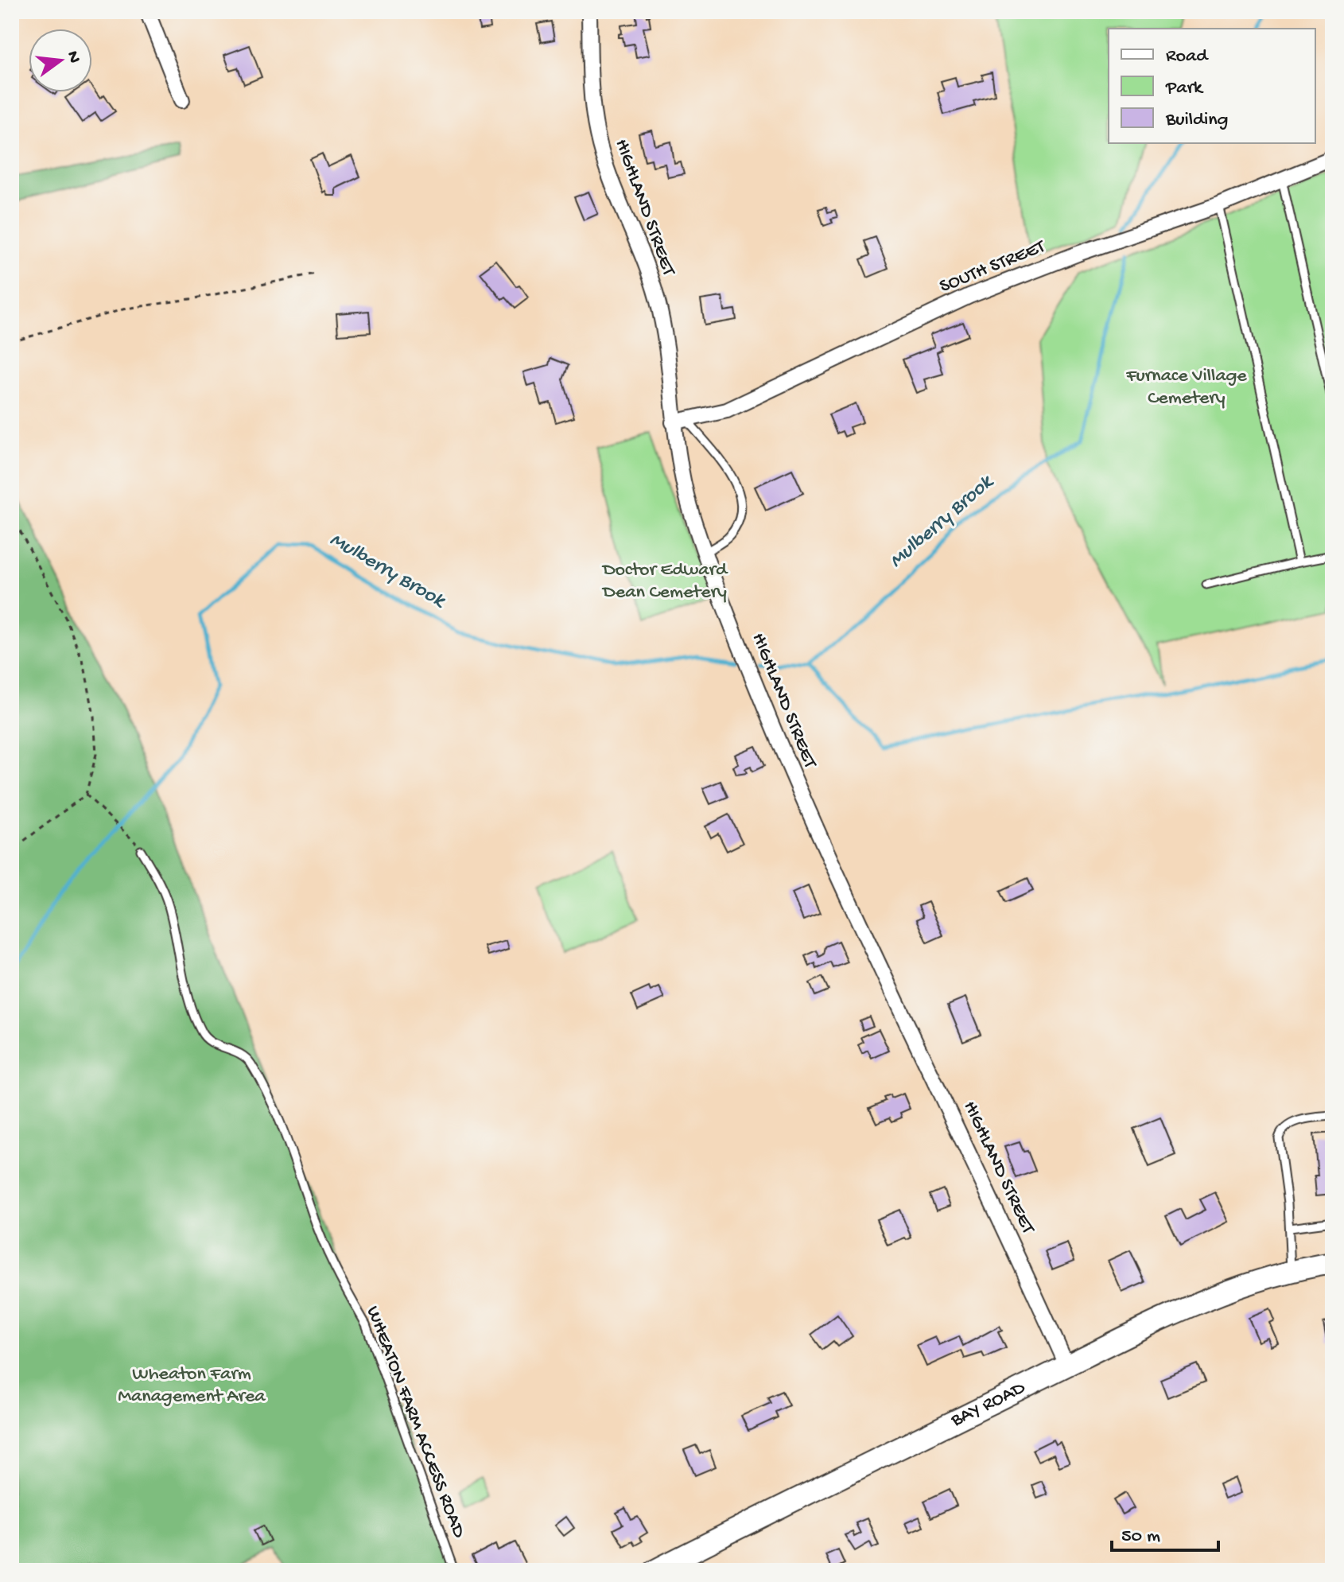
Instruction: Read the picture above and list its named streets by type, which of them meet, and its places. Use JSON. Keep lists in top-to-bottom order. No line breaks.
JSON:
{"streets":{"main road":["BAY ROAD"],"street":["HIGHLAND STREET","SOUTH STREET"],"lane":["WHEATON FARM ACCESS ROAD"]},"crossings":[["HIGHLAND STREET","SOUTH STREET"],["HIGHLAND STREET","BAY ROAD"]],"water":["Mulberry Brook"],"parks":["Furnace Village Cemetery","Doctor Edward Dean Cemetery","Wheaton Farm Management Area"],"legend":["Road","Park","Building"],"scale_bar":"50 m","north":"right"}
